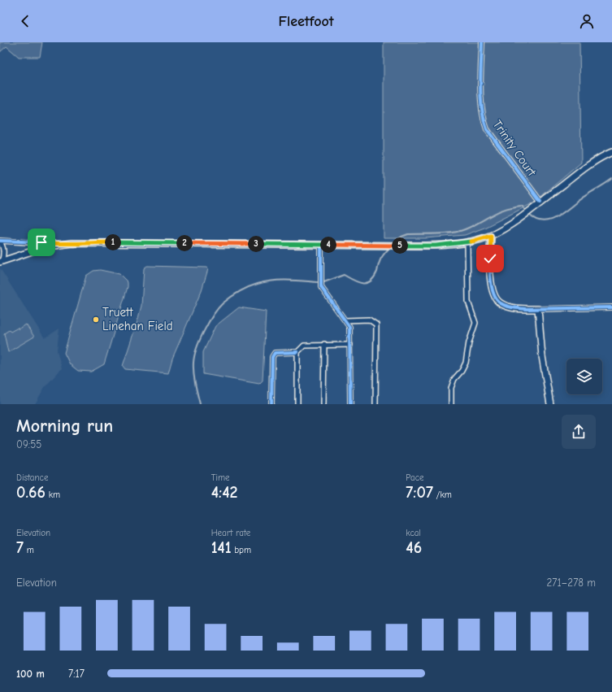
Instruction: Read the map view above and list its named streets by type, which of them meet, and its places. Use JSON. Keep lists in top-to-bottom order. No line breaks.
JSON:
{"streets":{"street":["Trinity Court"]},"places":["Truett Linehan Field"],"page":{"header":"Fleetfoot","pins":["1","2","3","4","5"],"heading":["Morning run","09:55"],"stats":[["Distance","0.66 km"],["Time","4:42"],["Pace","7:07 /km"],["Elevation","7 m"],["Heart rate","141 bpm"],["kcal","46"]],"chart":["Elevation","271–278 m"],"list":[{"name":"100 m","note":"7:17"}]}}
